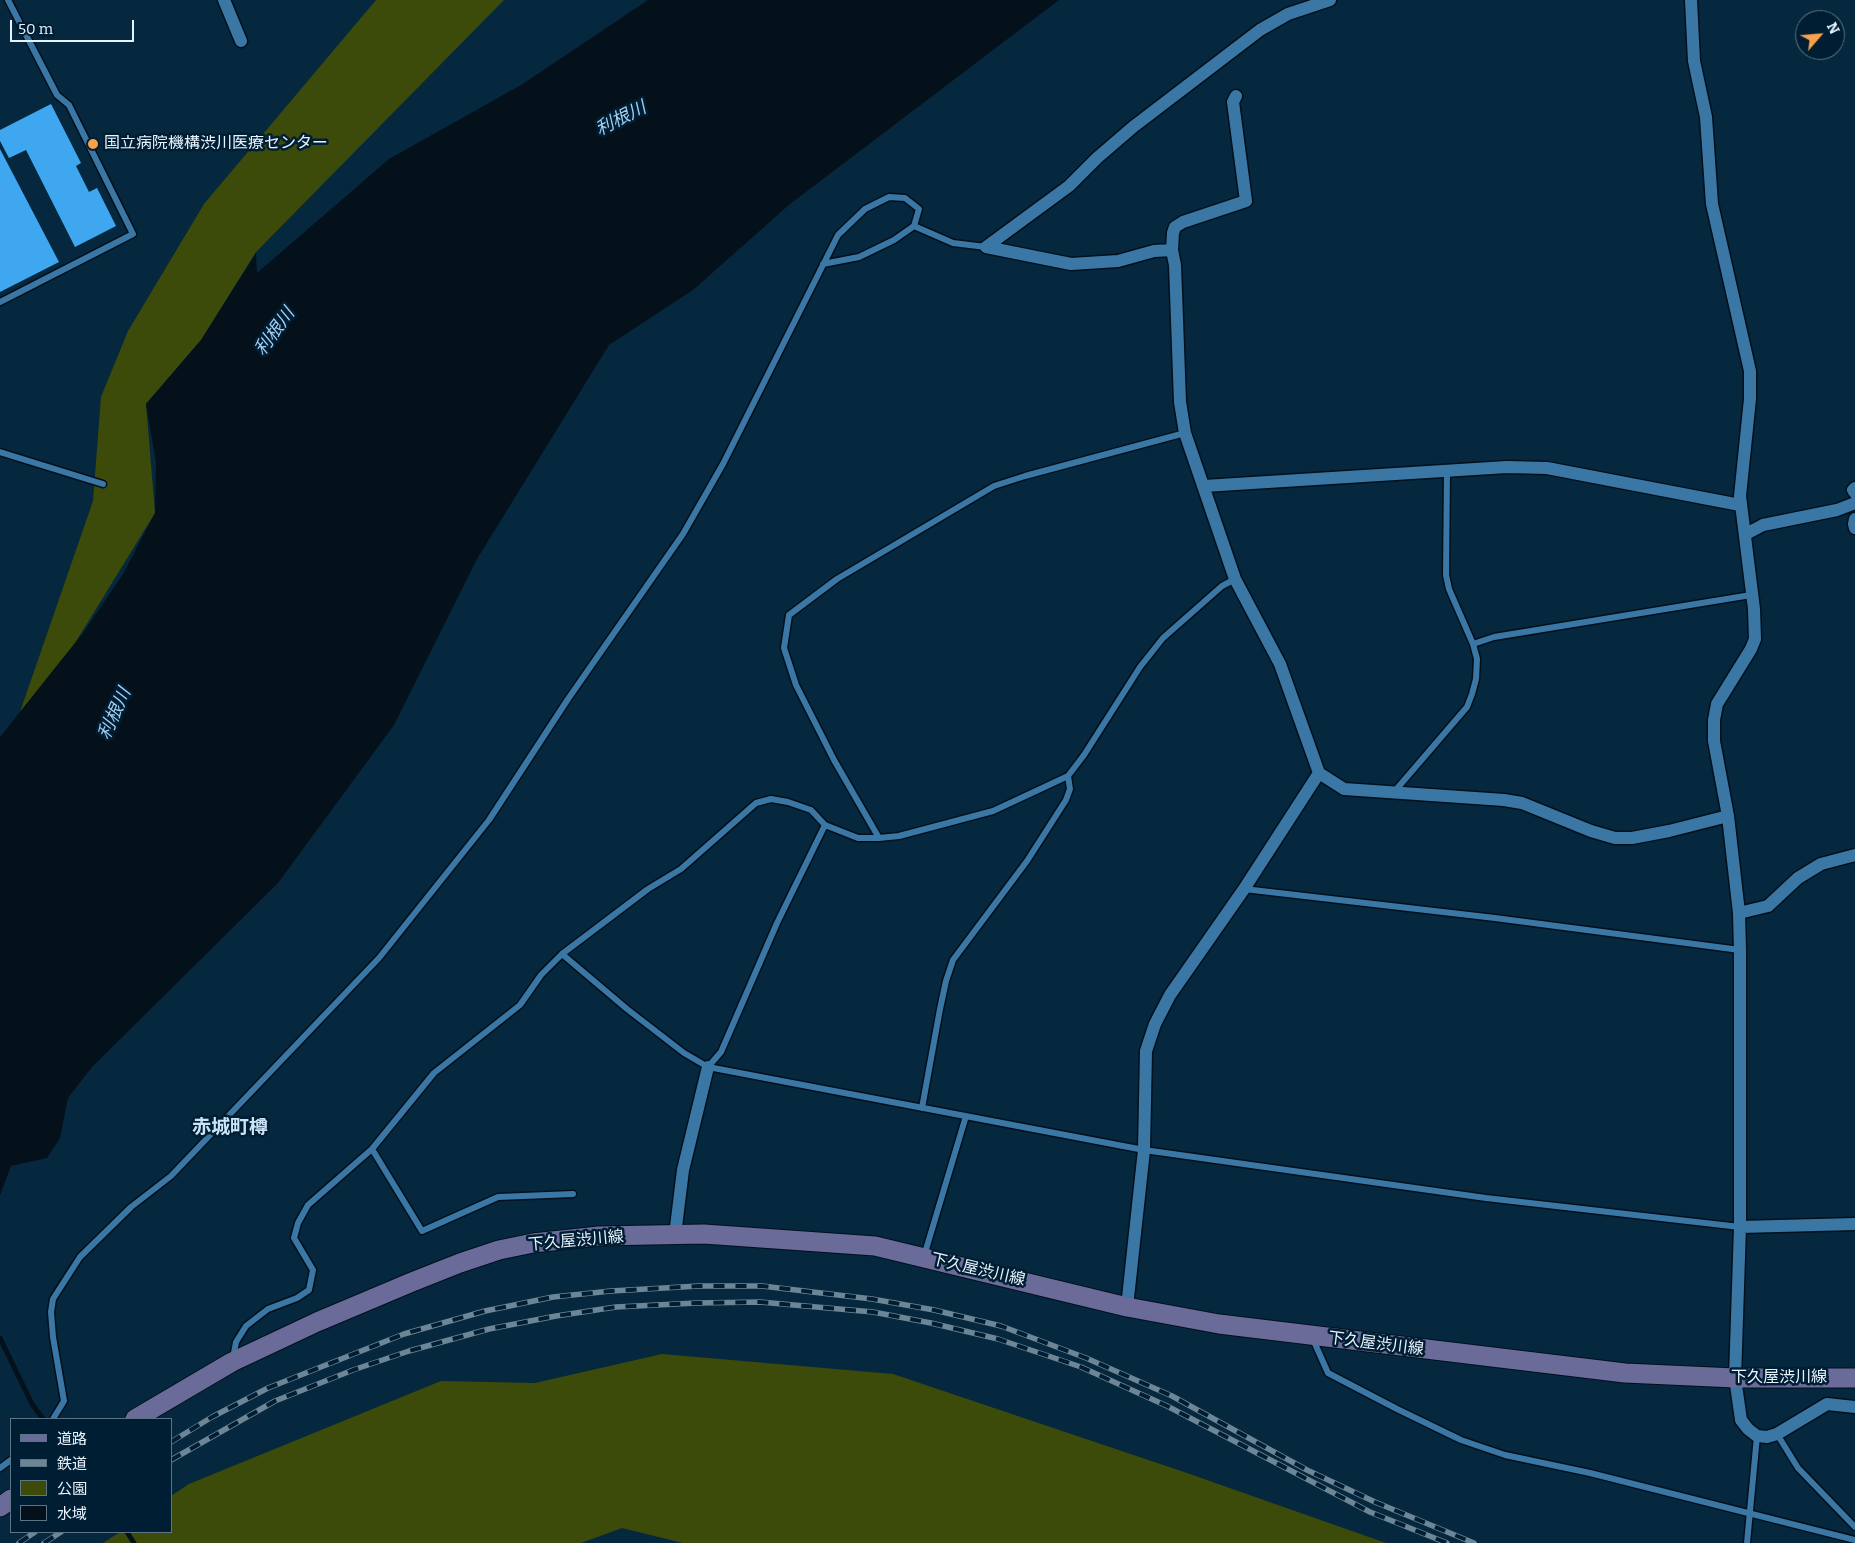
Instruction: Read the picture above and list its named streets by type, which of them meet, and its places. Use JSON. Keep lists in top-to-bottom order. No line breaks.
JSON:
{"streets":{"main road":["下久屋渋川線"]},"districts":["赤城町樽"],"water":["利根川"],"places":["国立病院機構渋川医療センター"],"legend":["道路","鉄道","公園","水域"],"scale_bar":"50 m","north":"top right"}
